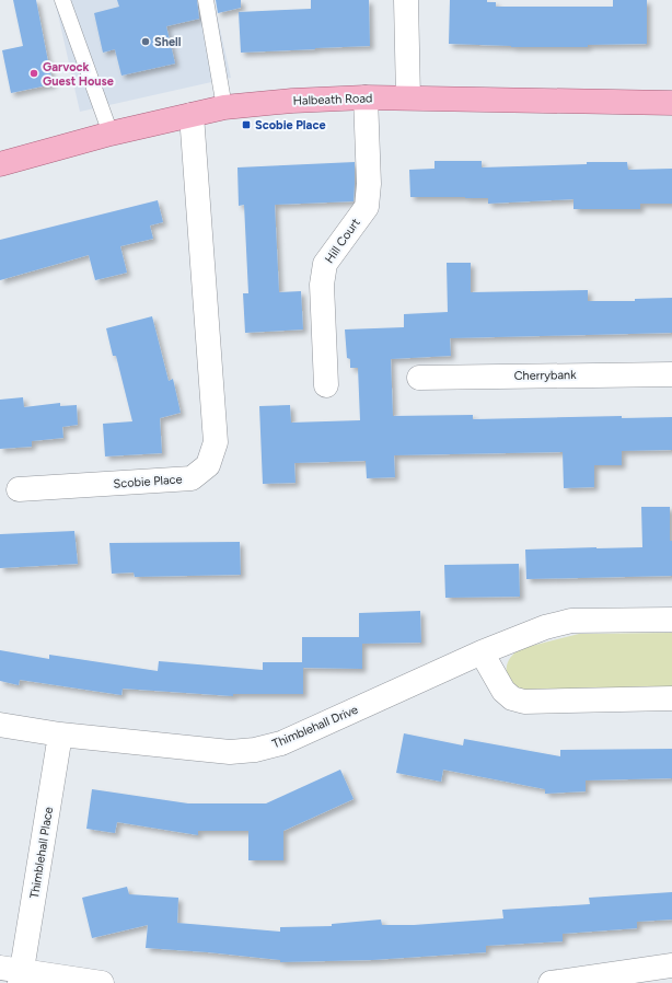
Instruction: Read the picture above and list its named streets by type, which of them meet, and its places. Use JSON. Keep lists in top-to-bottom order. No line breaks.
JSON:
{"streets":{"main road":["Halbeath Road"],"street":["Hill Court","Cherrybank","Scobie Place","Thimblehall Drive","Thimblehall Place"]},"crossings":[["Halbeath Road","Hill Court"],["Halbeath Road","Scobie Place"],["Thimblehall Drive","Thimblehall Place"]],"places":{"other":["Shell","Garvock Guest House"],"transit":["Scobie Place"]}}
